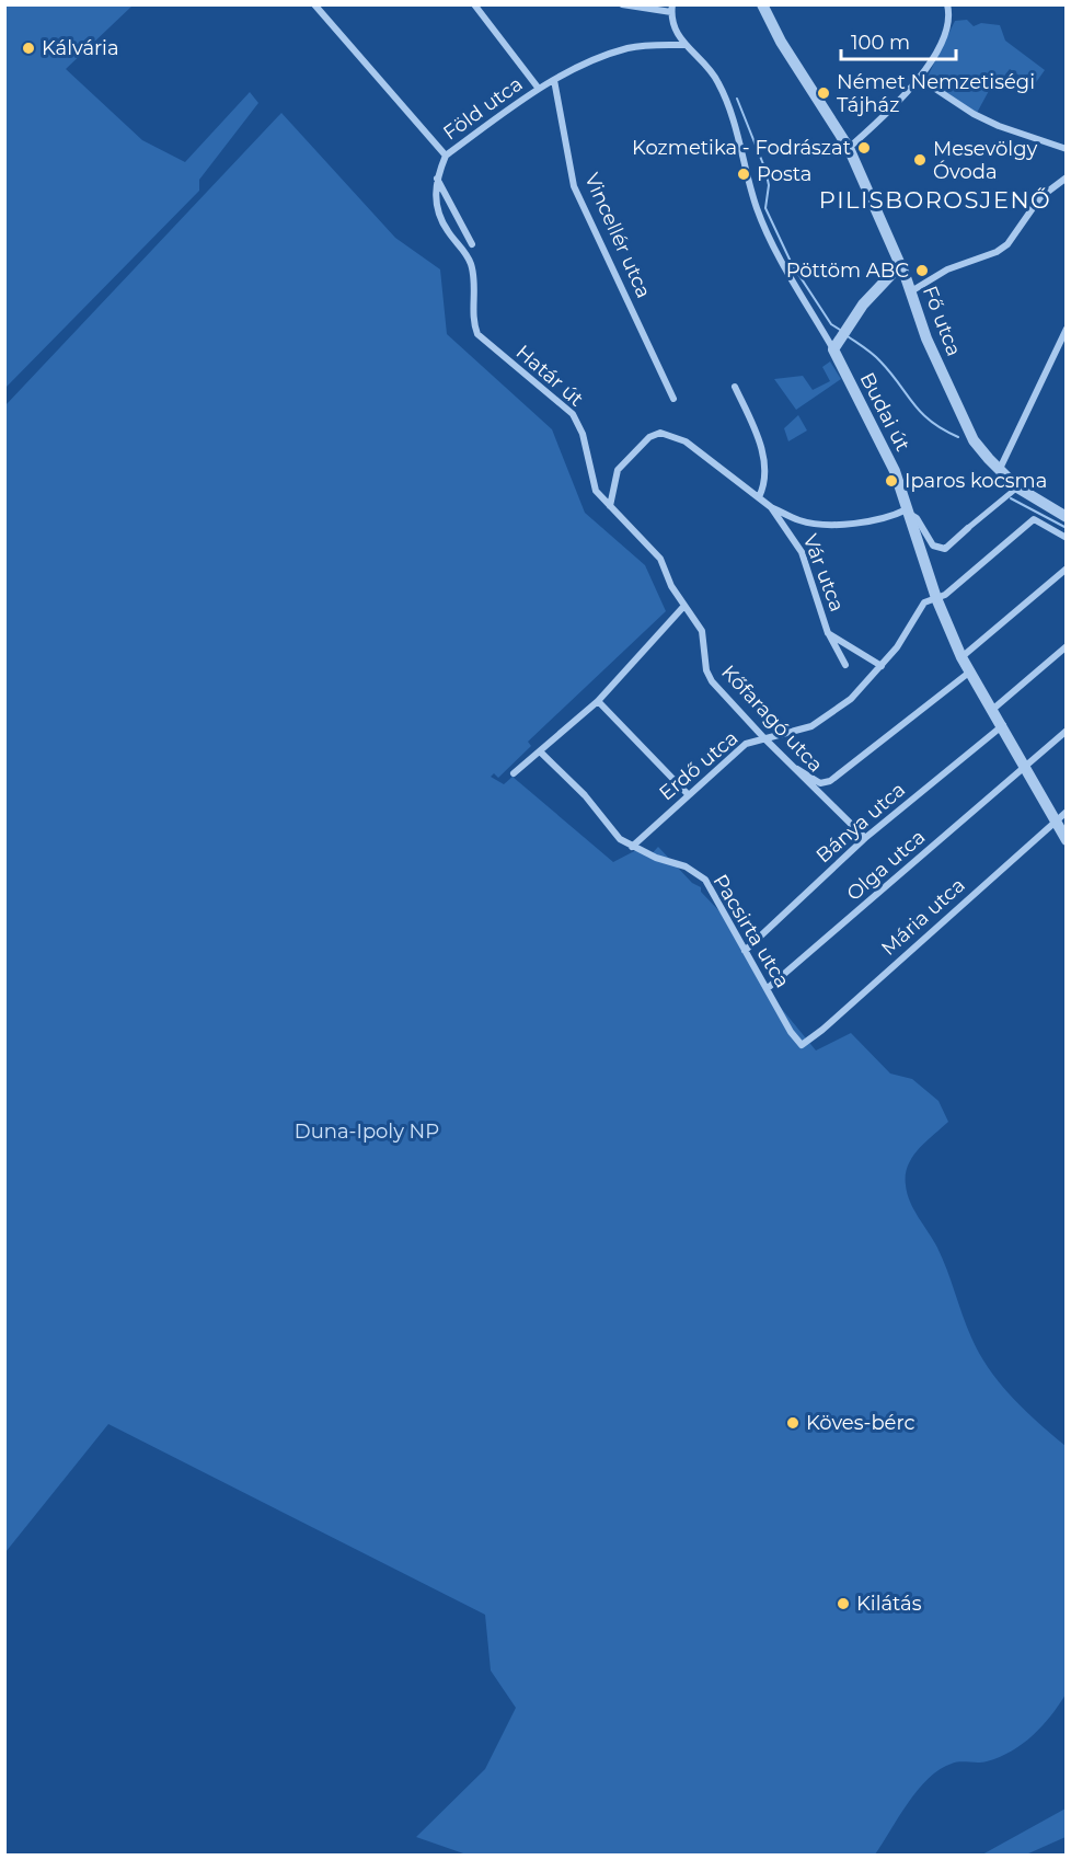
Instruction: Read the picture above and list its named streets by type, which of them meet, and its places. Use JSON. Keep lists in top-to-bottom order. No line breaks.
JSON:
{"streets":{"street":["Föld utca","Vincellér utca","Fő utca","Határ út","Budai út","Vár utca","Kőfaragó utca","Erdő utca","Bánya utca","Olga utca","Mária utca","Pacsirta utca"]},"crossings":[["Föld utca","Vincellér utca"],["Föld utca","Budai út"],["Határ út","Vár utca"],["Határ út","Kőfaragó utca"],["Budai út","Erdő utca"],["Budai út","Bánya utca"],["Budai út","Olga utca"],["Budai út","Mária utca"],["Vár utca","Erdő utca"],["Kőfaragó utca","Erdő utca"],["Kőfaragó utca","Bánya utca"],["Erdő utca","Pacsirta utca"],["Bánya utca","Pacsirta utca"],["Olga utca","Pacsirta utca"],["Mária utca","Pacsirta utca"]],"districts":["PILISBOROSJENŐ"],"parks":["Duna-Ipoly NP"],"places":["Kálvária","Német Nemzetiségi Tájház","Kozmetika - Fodrászat","Mesevölgy Óvoda","Posta","Pöttöm ABC","Iparos kocsma","Köves-bérc","Kilátás"],"scale_bar":"100 m"}
